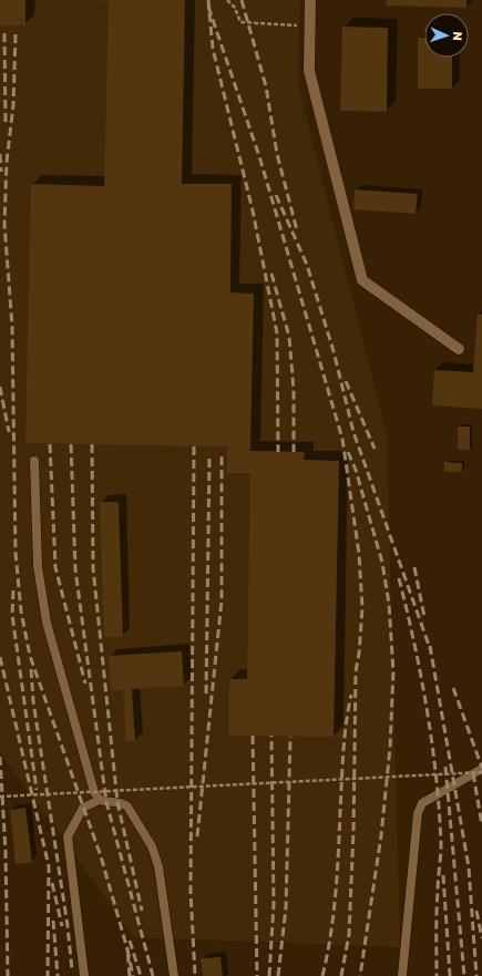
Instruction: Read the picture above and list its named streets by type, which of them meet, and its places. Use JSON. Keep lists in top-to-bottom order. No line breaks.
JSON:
{"north":"right"}
